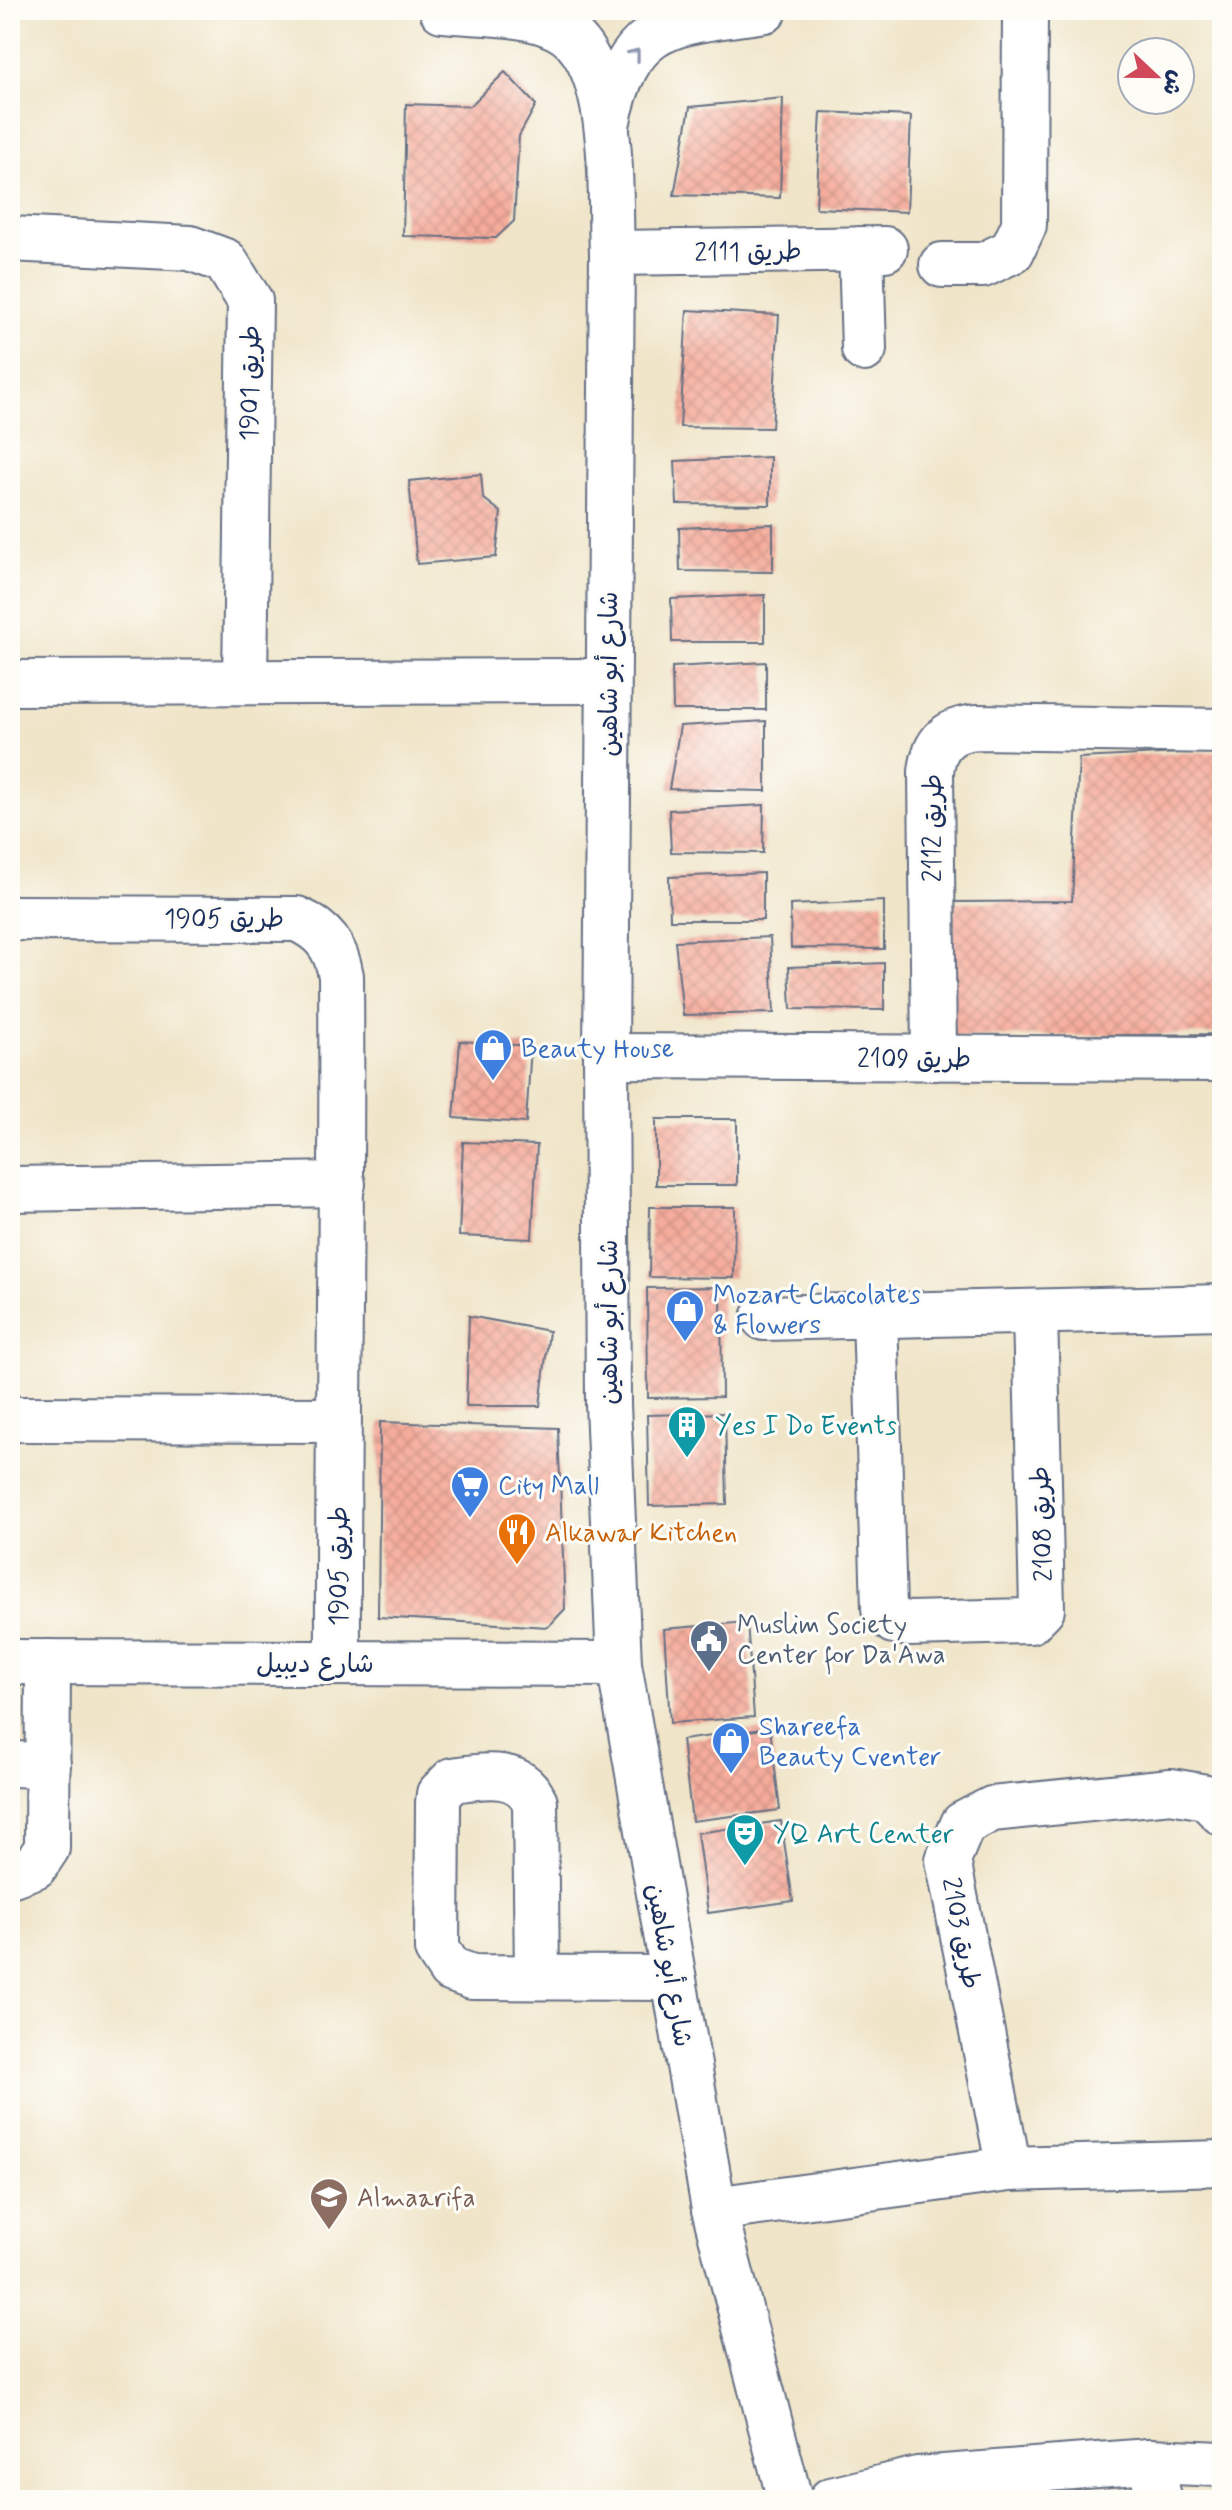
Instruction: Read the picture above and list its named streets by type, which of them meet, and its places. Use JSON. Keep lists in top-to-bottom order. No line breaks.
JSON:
{"streets":{"street":["طريق 2111","طريق 1901","شارع أبو شاهين","طريق 2112","طريق 1905","طريق 2109","طريق 2108","شارع ديبيل","طريق 2103"]},"crossings":[["طريق 2111","شارع أبو شاهين"],["شارع أبو شاهين","طريق 2109"],["شارع أبو شاهين","شارع ديبيل"],["طريق 2112","طريق 2109"],["طريق 1905","شارع ديبيل"]],"places":{"shop":["Beauty House","Mozart Chocolates & Flowers","Shareefa Beauty Cventer"],"building":["Yes I Do Events"],"supermarket":["City Mall"],"restaurant":["Alkawar Kitchen"],"public building":["Muslim Society Center for Da'Awa"],"theatre":["YQ Art Center"],"school or university":["Almaarifa"]},"north":"right"}
